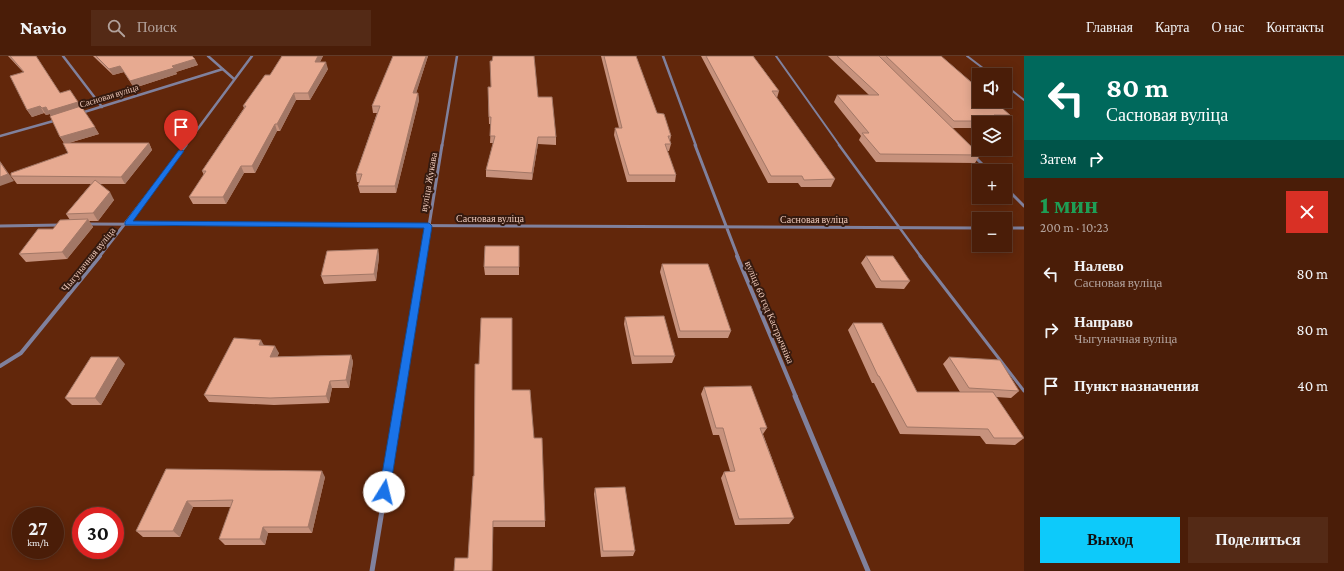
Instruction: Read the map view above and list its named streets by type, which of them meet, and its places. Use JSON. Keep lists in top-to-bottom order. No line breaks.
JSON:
{"streets":{"street":["Сасновая вуліца","вуліца Жукава","Чыгуначная вуліца","вуліца 60 год Кастрычніка"]},"crossings":[["Сасновая вуліца","вуліца Жукава"],["Сасновая вуліца","Чыгуначная вуліца"],["Сасновая вуліца","вуліца 60 год Кастрычніка"]],"page":{"header":"Navio","search":"Поиск","nav":["Главная","Карта","О нас","Контакты"],"turn":["80 m","Сасновая вуліца"],"map_buttons":["+","−"],"then":"Затем","heading":["1 мин","200 m · 10:23"],"list":[{"name":"Налево","note":"Сасновая вуліца","value":"80 m"},{"name":"Направо","note":"Чыгуначная вуліца","value":"80 m"},{"name":"Пункт назначения","value":"40 m"}],"speed":"27 km/h","limit":"30","buttons":["Выход","Поделиться"]}}
